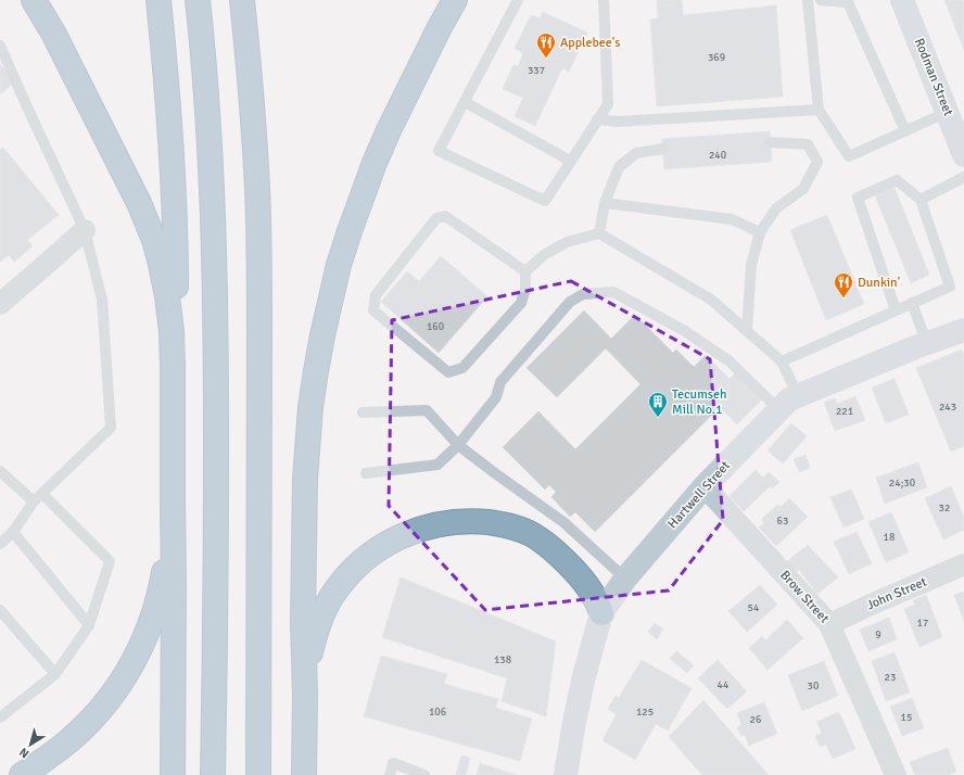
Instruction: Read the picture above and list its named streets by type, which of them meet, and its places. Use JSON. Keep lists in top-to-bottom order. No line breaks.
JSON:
{"streets":{"main road":["Rodman Street","Hartwell Street"],"street":["John Street","Brow Street"]},"crossings":[["Hartwell Street","Brow Street"],["John Street","Brow Street"]],"places":{"restaurant":["Applebee's","Dunkin'"],"building":["Tecumseh Mill No.1"]},"house_numbers":["369","337","240","160","243","221","24;30","32","63","18","54","17","9","138","23","44","30","106","125","15","26"],"north":"bottom left"}
